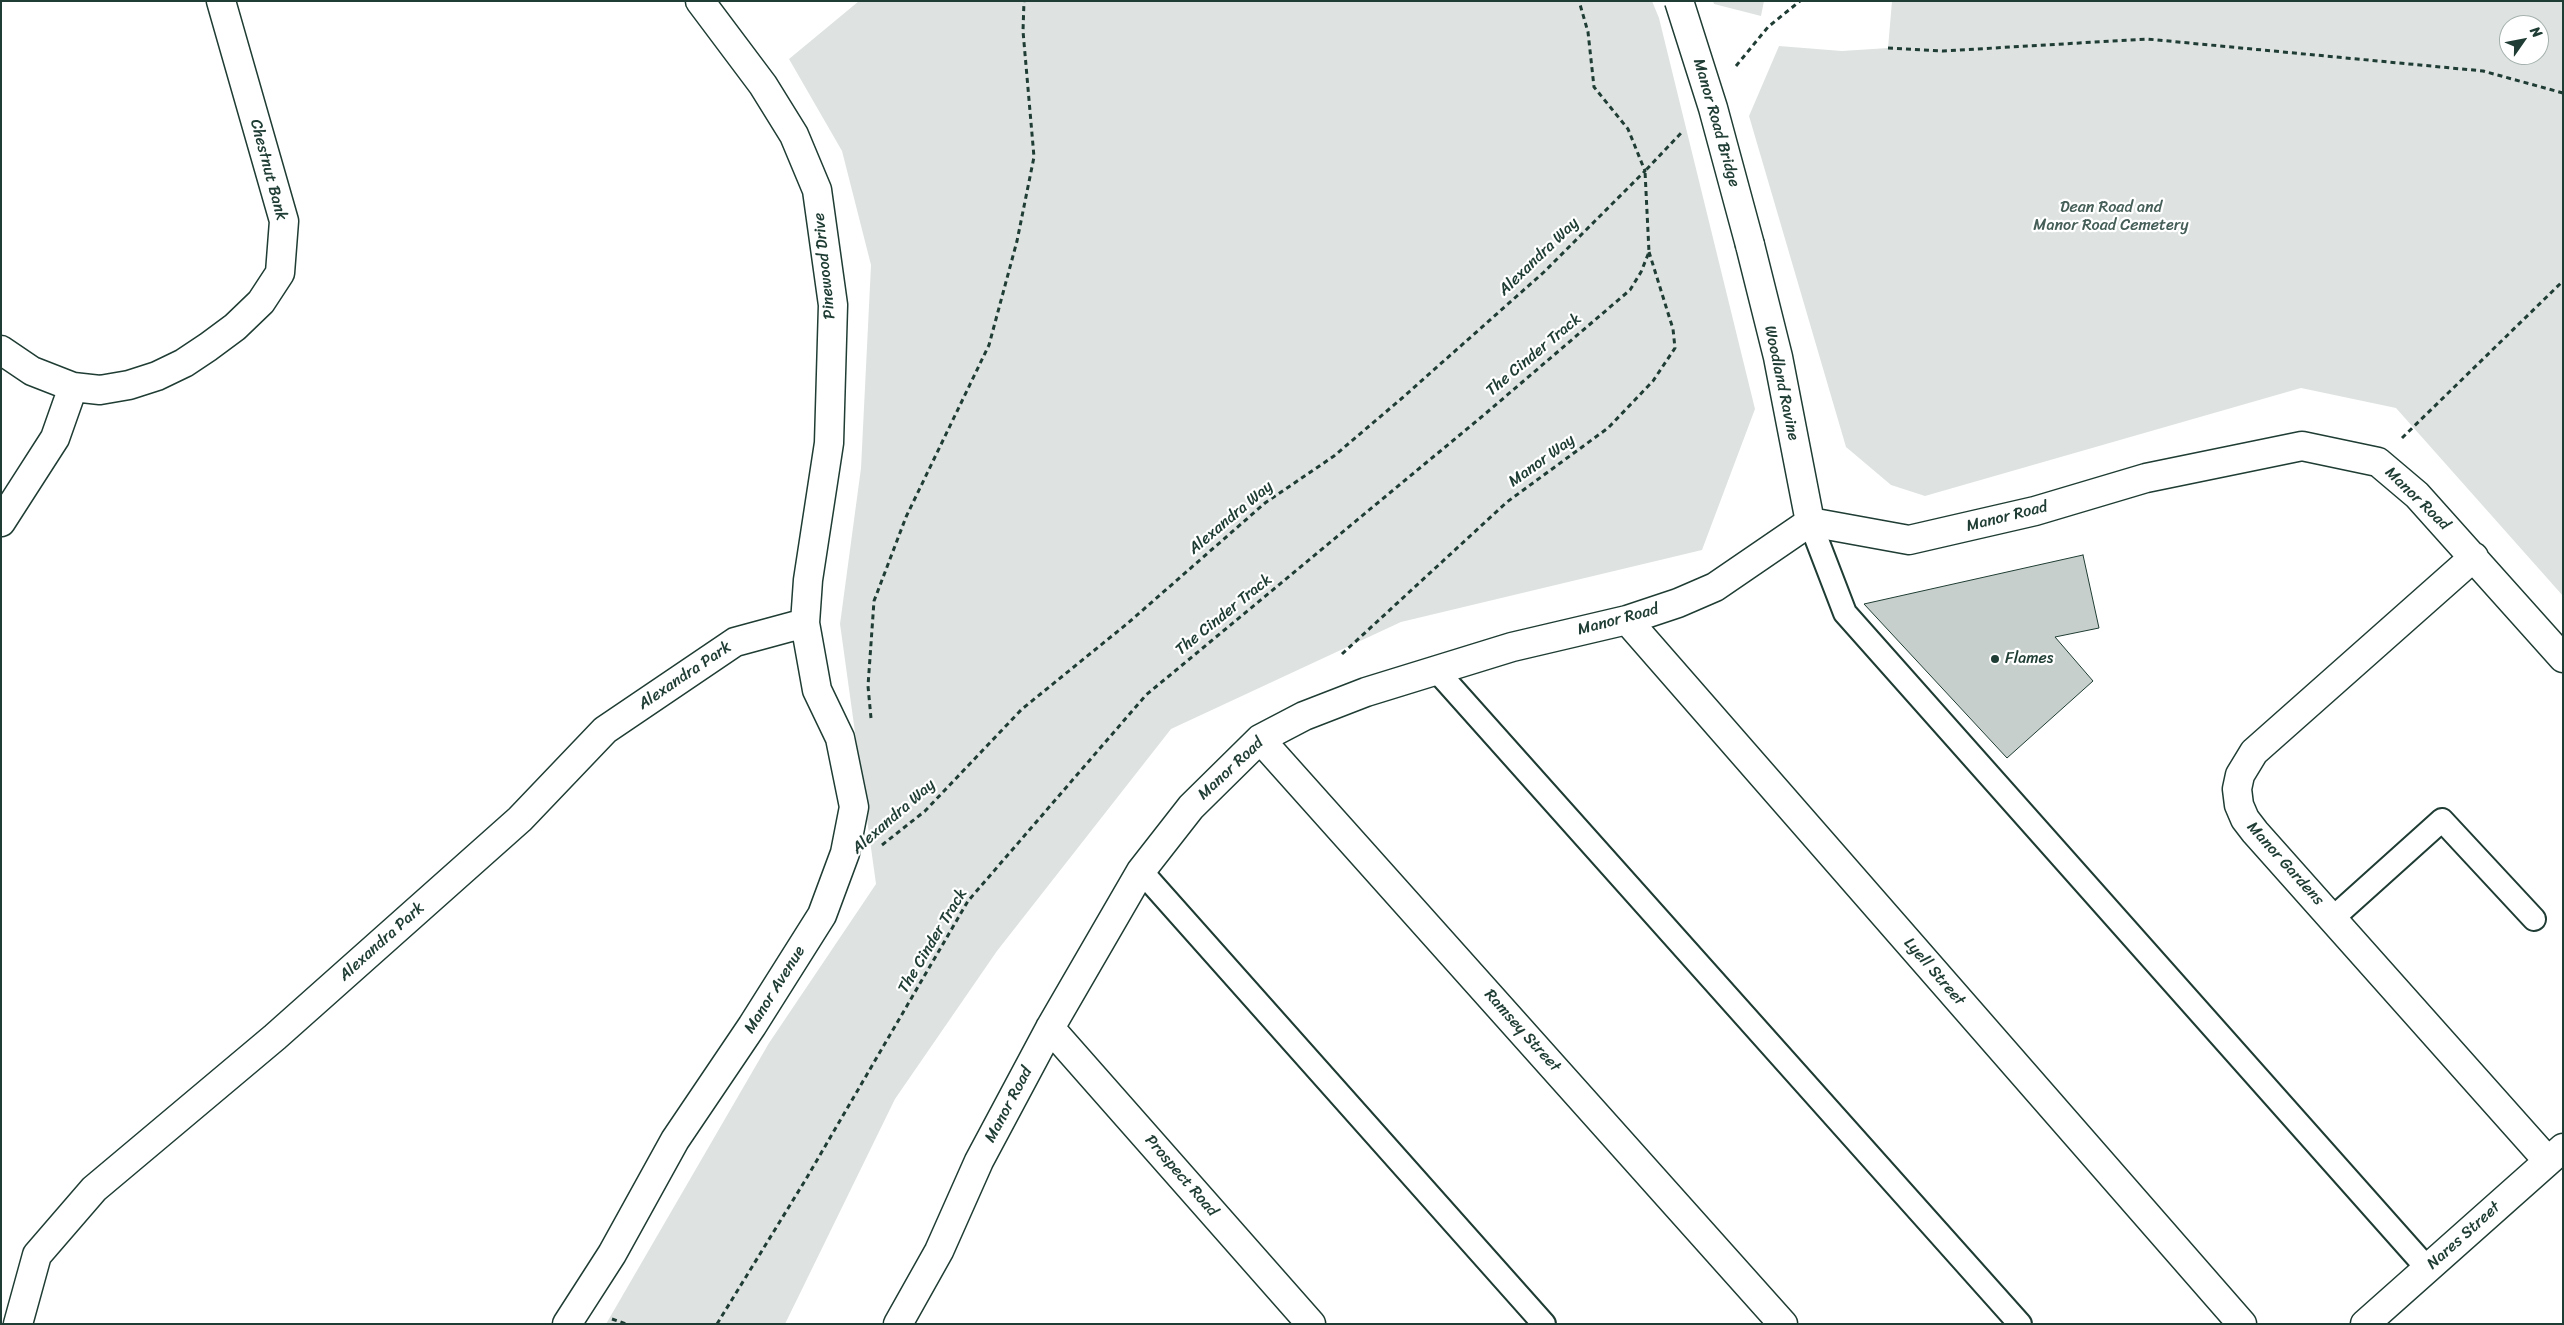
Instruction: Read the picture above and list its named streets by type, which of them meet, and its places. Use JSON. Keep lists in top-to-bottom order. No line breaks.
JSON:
{"streets":{"street":["Manor Road Bridge","Chestnut Bank","Pinewood Drive","Woodland Ravine","Manor Road","Alexandra Park","Manor Gardens","Lyell Street","Manor Avenue","Ramsey Street","Prospect Road","Nares Street"],"path":["Alexandra Way","The Cinder Track","Manor Way"]},"crossings":[["Manor Road Bridge","Woodland Ravine"],["Alexandra Way","The Cinder Track"],["Pinewood Drive","Alexandra Park"],["Pinewood Drive","Manor Avenue"],["The Cinder Track","Manor Way"],["Woodland Ravine","Manor Road"],["Manor Road","Manor Gardens"],["Manor Road","Lyell Street"],["Manor Road","Ramsey Street"],["Manor Road","Prospect Road"],["Alexandra Park","Manor Avenue"],["Manor Gardens","Nares Street"]],"parks":["Dean Road and Manor Road Cemetery"],"places":["Flames"],"north":"top right"}
